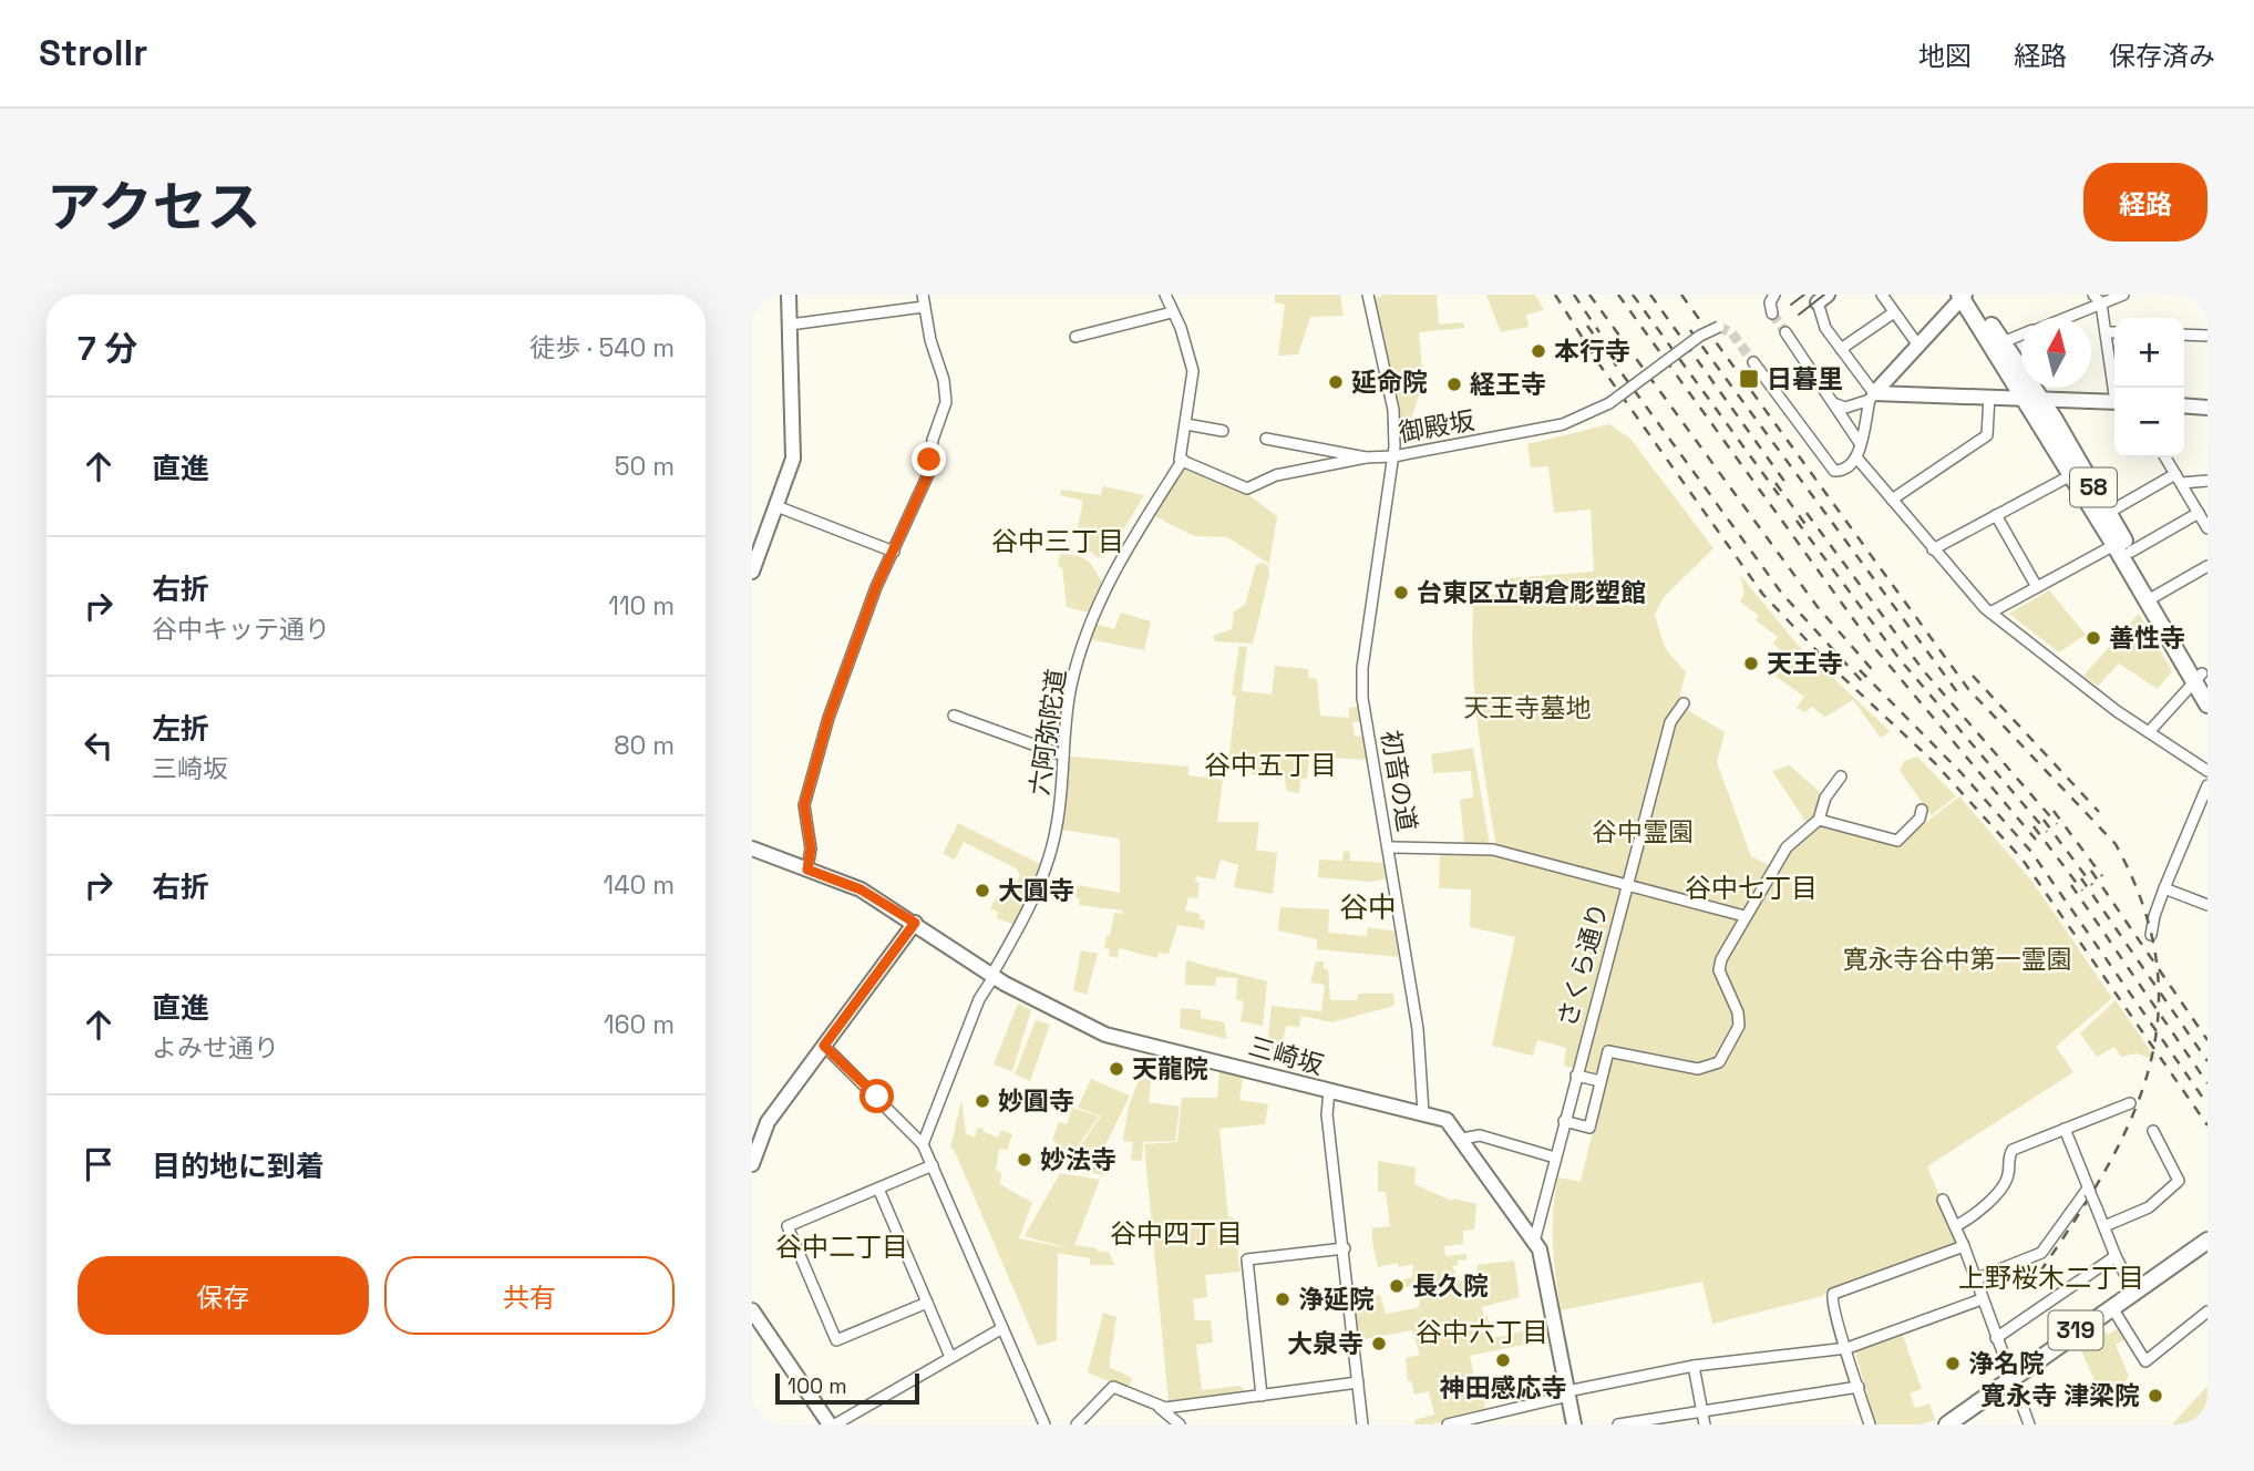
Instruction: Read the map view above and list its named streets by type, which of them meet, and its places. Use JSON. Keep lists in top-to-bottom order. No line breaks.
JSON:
{"streets":{"main road":["58","三崎坂","319"],"street":["御殿坂","六阿弥陀道","初音の道","さくら通り"]},"crossings":[["御殿坂","初音の道"],["六阿弥陀道","三崎坂"],["初音の道","三崎坂"],["さくら通り","三崎坂"]],"districts":["谷中三丁目","谷中五丁目","谷中七丁目","谷中","谷中四丁目","谷中二丁目","上野桜木二丁目","谷中六丁目"],"parks":["天王寺墓地","谷中霊園","寛永寺谷中第一霊園"],"places":{"other":["本行寺","延命院","経王寺","台東区立朝倉彫塑館","善性寺","天王寺","大圓寺","天龍院","妙圓寺","妙法寺","長久院","浄延院","大泉寺","神田感応寺","浄名院","寛永寺 津梁院"],"transit":["日暮里"]},"scale_bar":"100 m","north":"top","page":{"header":"Strollr","nav":["地図","経路","保存済み"],"title":"アクセス","buttons":["経路",["保存","共有"]],"heading":["7 分","徒歩 · 540 m"],"map_buttons":["+","−"],"list":[["直進","50 m"],["右折","谷中キッテ通り","110 m"],["左折","三崎坂","80 m"],["右折","140 m"],["直進","よみせ通り","160 m"],"目的地に到着"],"scale":"100 m"}}
